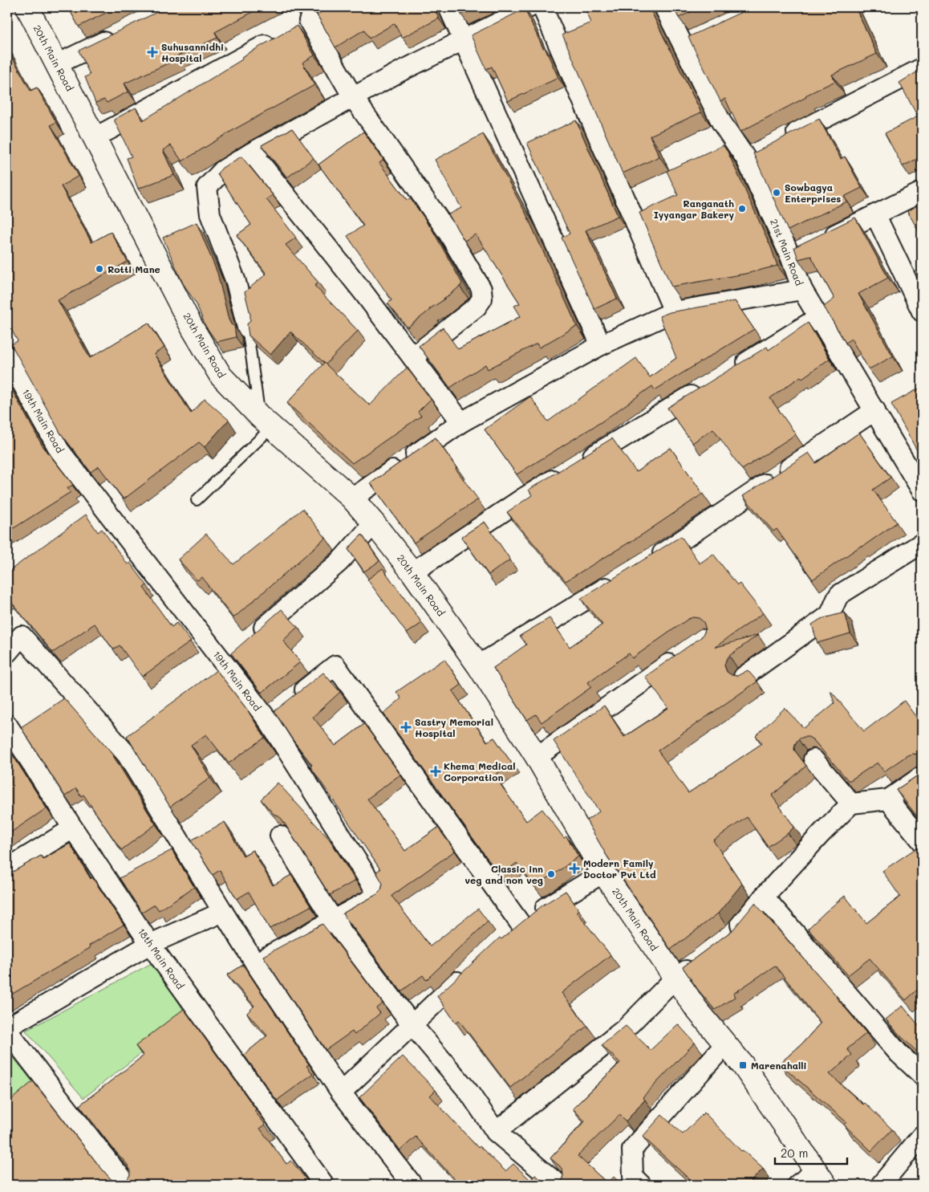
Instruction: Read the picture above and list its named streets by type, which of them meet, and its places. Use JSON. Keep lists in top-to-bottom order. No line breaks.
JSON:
{"streets":{"street":["20th Main Road","21st Main Road","19th Main Road","18th Main Road"]},"places":{"health":["Suhusannidhi Hospital","Sastry Memorial Hospital","Khema Medical Corporation","Modern Family Doctor Pvt Ltd"],"other":["Sowbagya Enterprises","Ranganath Iyyangar Bakery","Rotti Mane","Classic inn veg and non veg"],"transit":["Marenahalli"]},"scale_bar":"20 m"}
